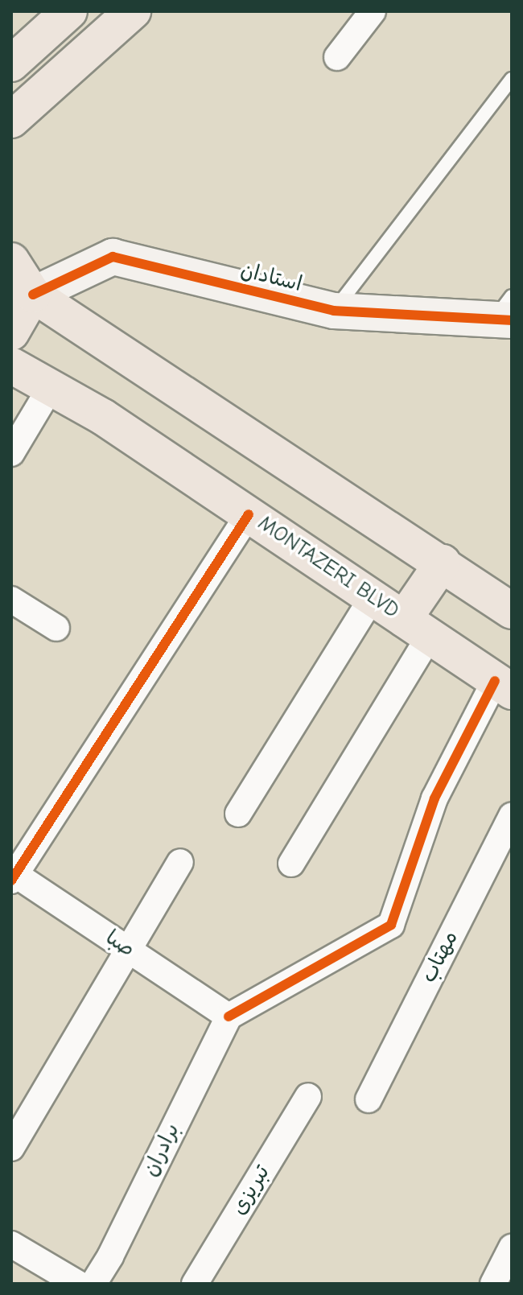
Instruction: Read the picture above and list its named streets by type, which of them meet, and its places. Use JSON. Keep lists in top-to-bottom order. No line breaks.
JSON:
{"streets":{"main road":["MONTAZERI BLVD"],"street":["استادان","صبا","مهتاب","برادران","تبریزی"]},"crossings":[["صبا","برادران"]]}
